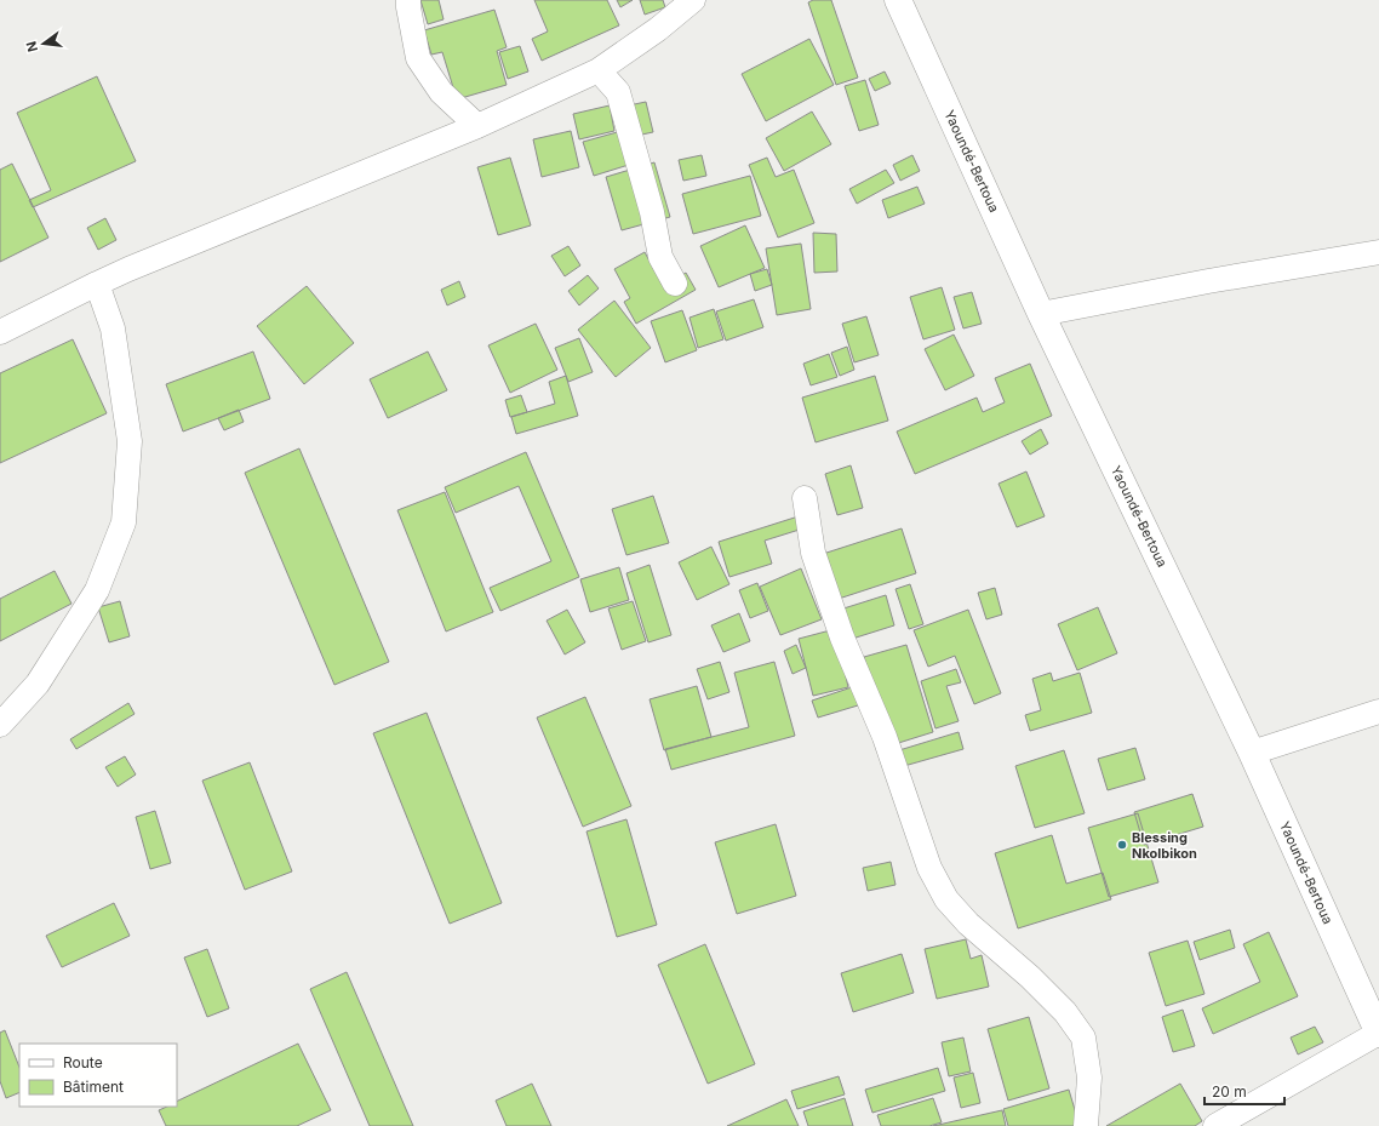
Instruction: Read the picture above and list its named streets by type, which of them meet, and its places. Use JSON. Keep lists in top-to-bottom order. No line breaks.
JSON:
{"streets":{"highway":["Yaoundé-Bertoua"]},"places":["Blessing Nkolbikon"],"legend":["Route","Bâtiment"],"scale_bar":"20 m","north":"left"}
